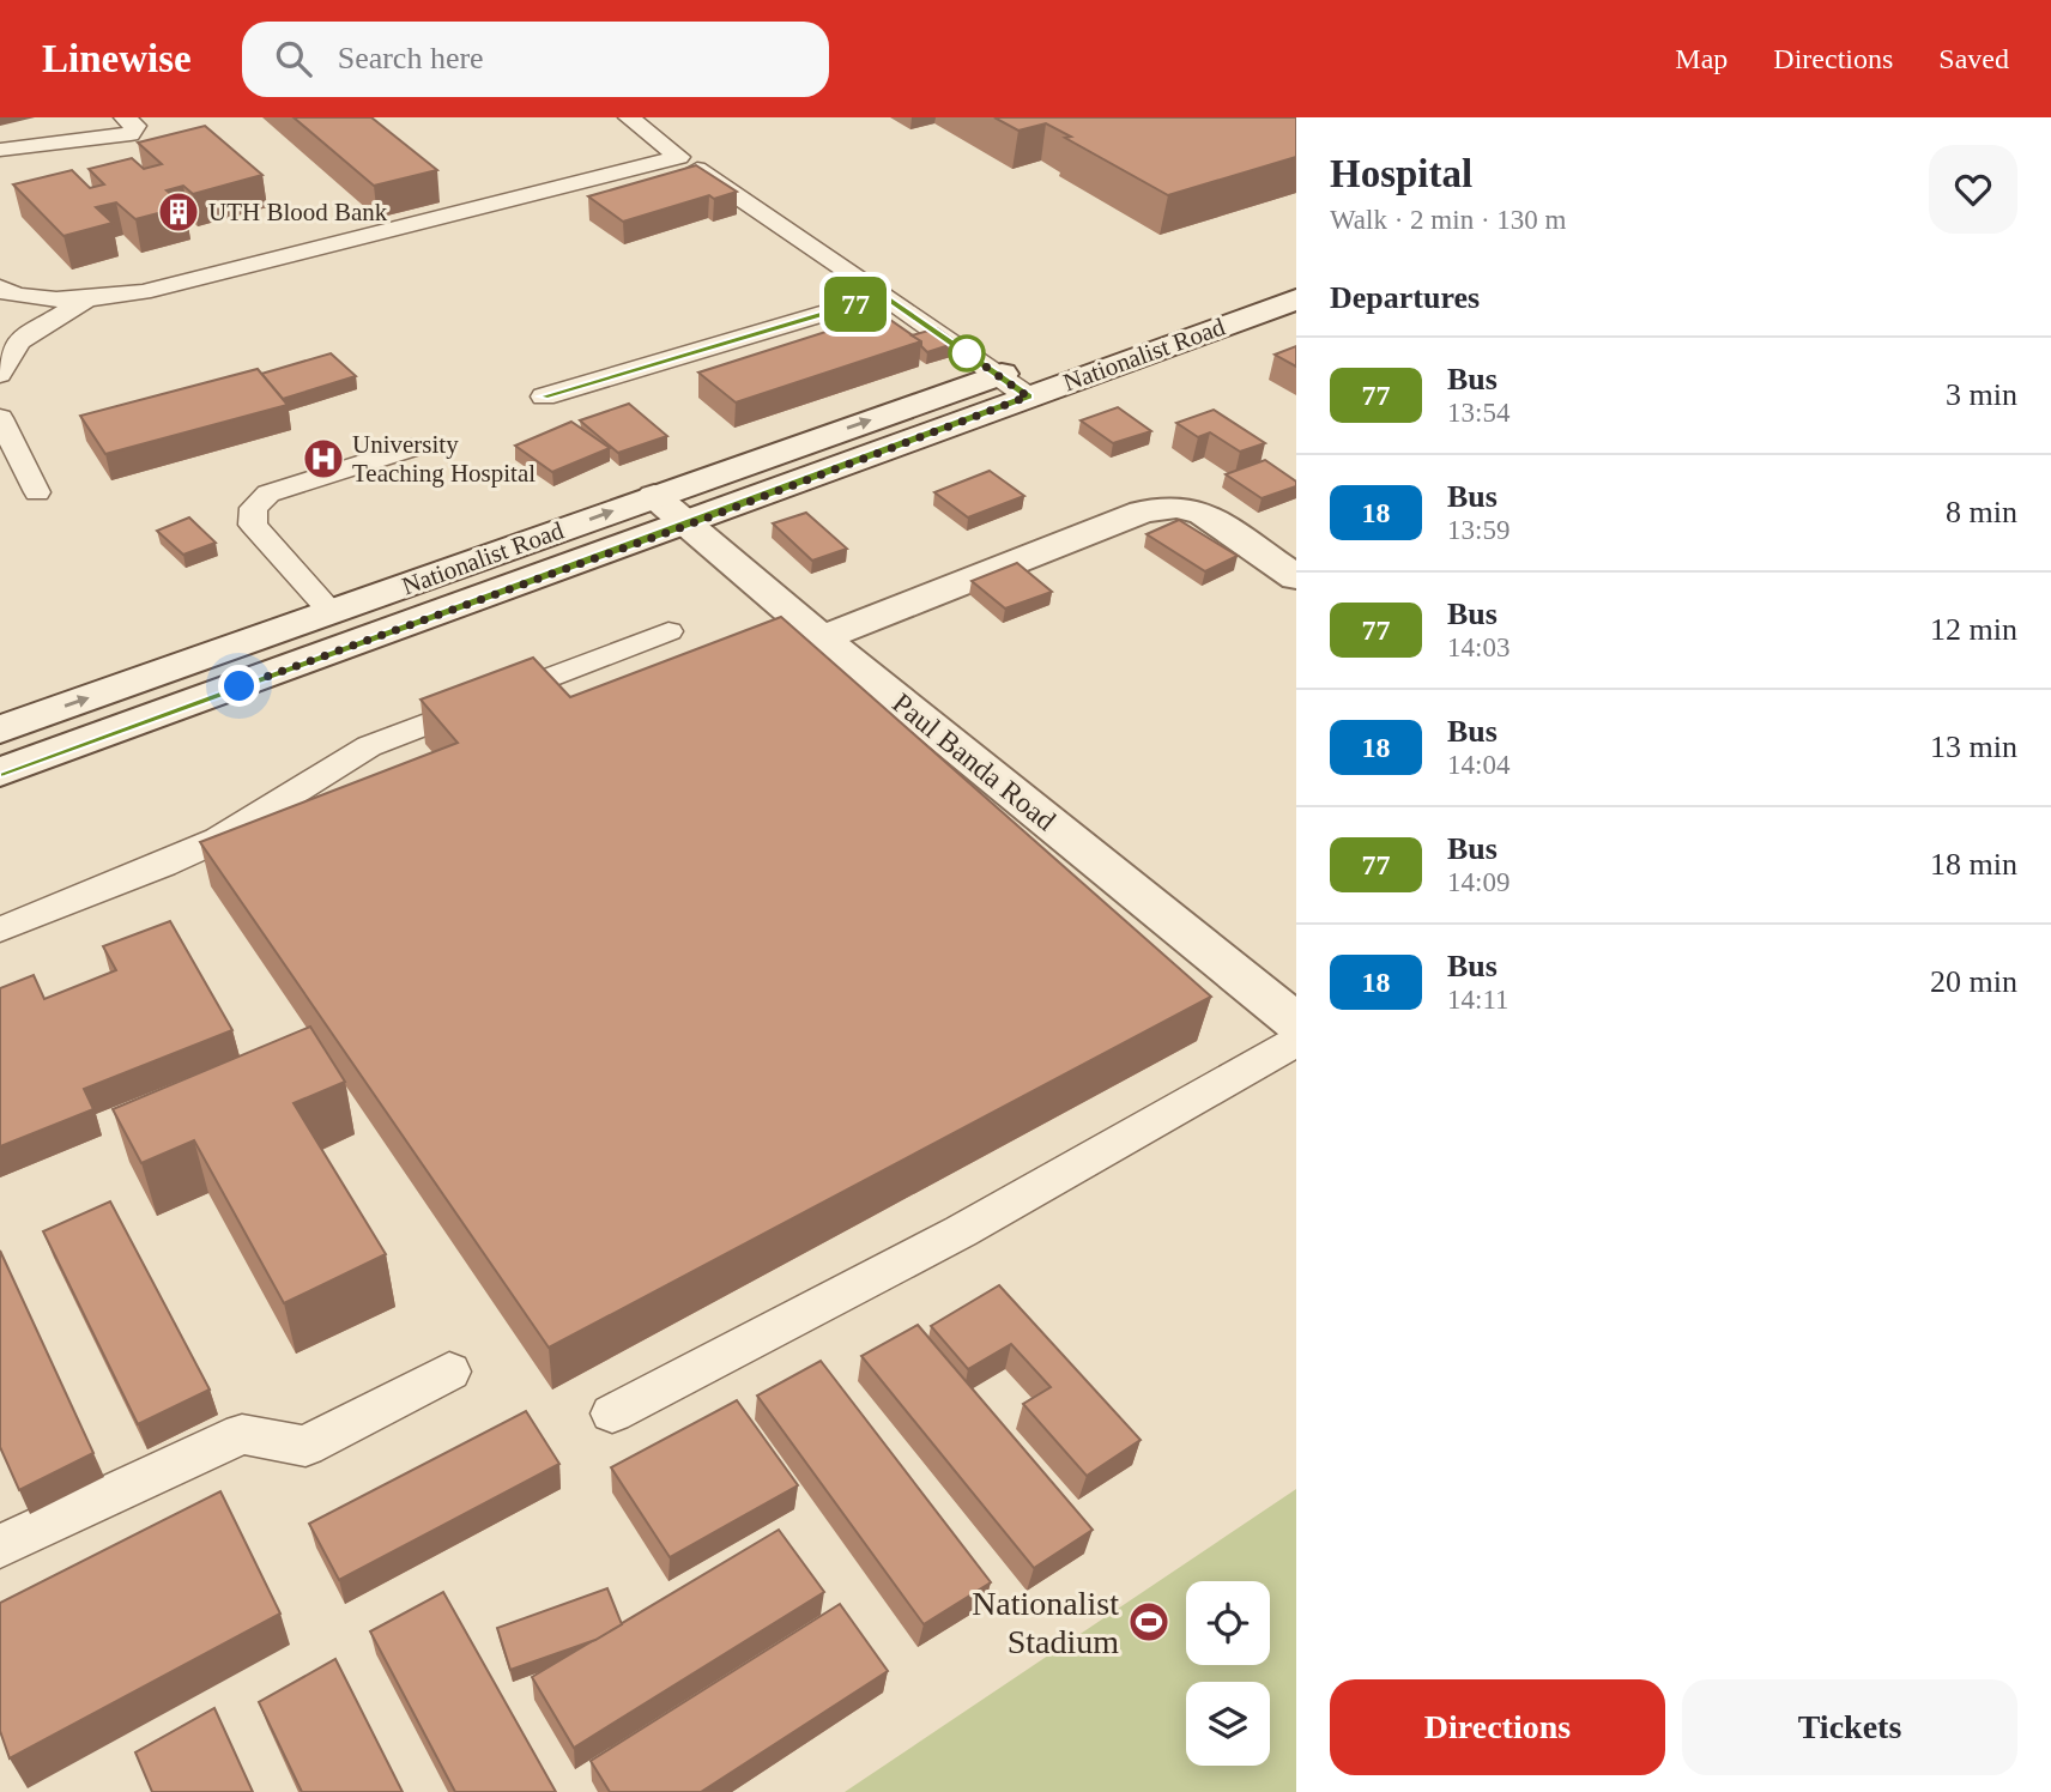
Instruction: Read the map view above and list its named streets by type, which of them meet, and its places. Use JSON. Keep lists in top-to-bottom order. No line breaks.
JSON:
{"streets":{"main road":["Nationalist Road","Paul Banda Road"]},"crossings":[["Nationalist Road","Paul Banda Road"]],"places":{"building":["UTH Blood Bank"],"hospital":["University Teaching Hospital"],"sports":["Nationalist Stadium"]},"lines":["bus line 77"],"page":{"header":"Linewise","search":"Search here","nav":["Map","Directions","Saved"],"on_map":"77","heading":[["Hospital","Walk · 2 min · 130 m"],"Departures"],"list":[{"mark":"77","name":"Bus","note":"13:54","value":"3 min"},{"mark":"18","name":"Bus","note":"13:59","value":"8 min"},{"mark":"77","name":"Bus","note":"14:03","value":"12 min"},{"mark":"18","name":"Bus","note":"14:04","value":"13 min"},{"mark":"77","name":"Bus","note":"14:09","value":"18 min"},{"mark":"18","name":"Bus","note":"14:11","value":"20 min"}],"buttons":["Directions","Tickets"]}}
